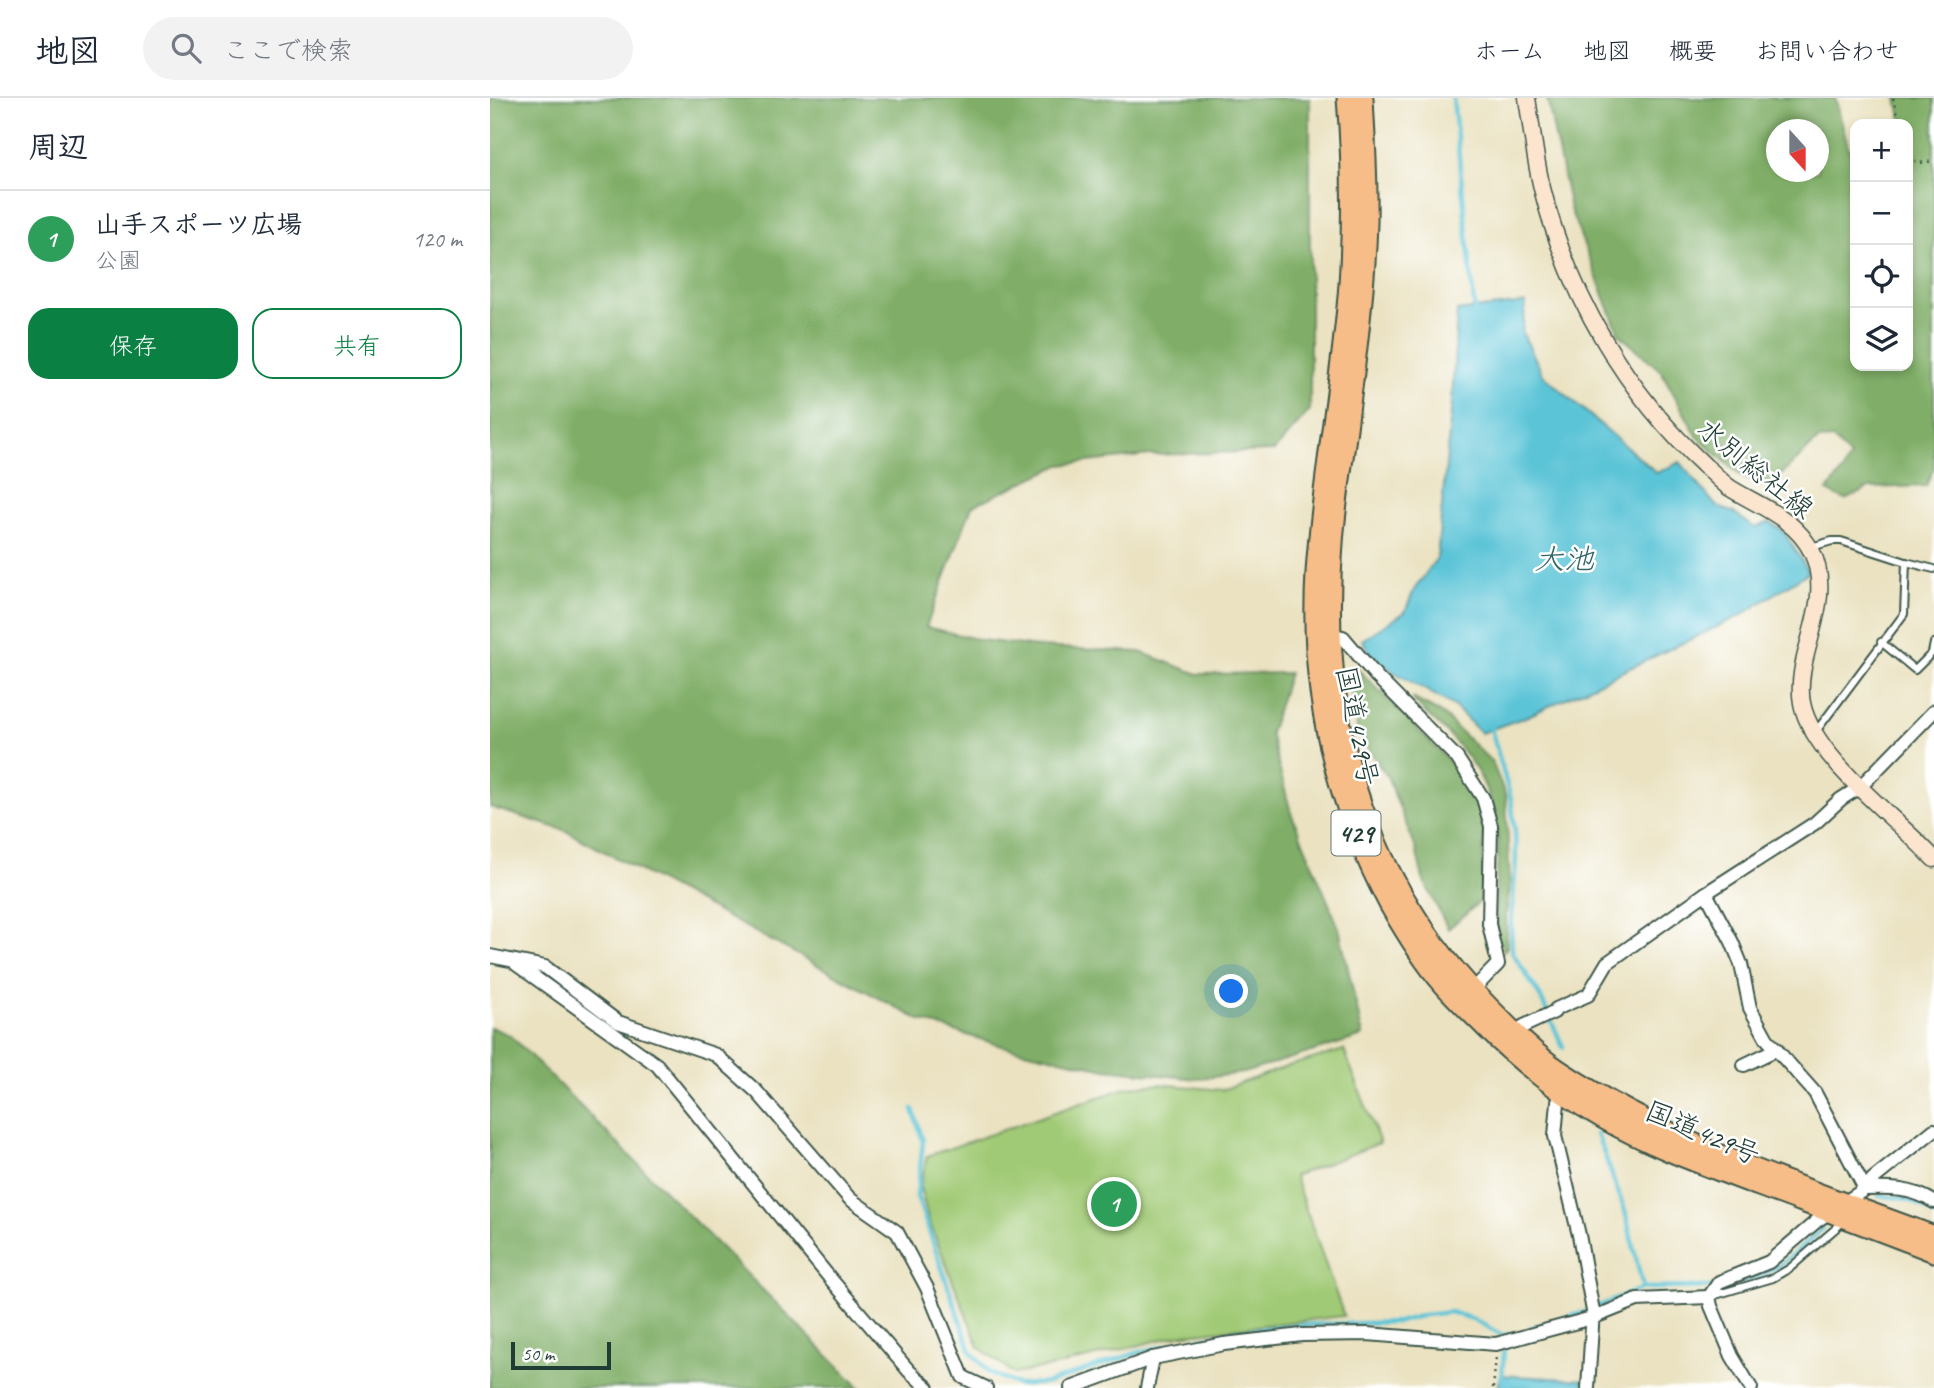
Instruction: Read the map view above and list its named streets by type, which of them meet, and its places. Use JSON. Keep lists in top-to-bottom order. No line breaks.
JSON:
{"streets":{"highway":["国道429号","429"],"main road":["水別総社線"]},"water":["大池"],"scale_bar":"50 m","north":"bottom","page":{"header":"地図","search":"ここで検索","nav":["ホーム","地図","概要","お問い合わせ"],"heading":"周辺","map_buttons":["+","−"],"list":[{"mark":"1","name":"山手スポーツ広場","note":"公園","value":"120 m"}],"buttons":["保存","共有"],"pins":"1","scale":"50 m"}}
